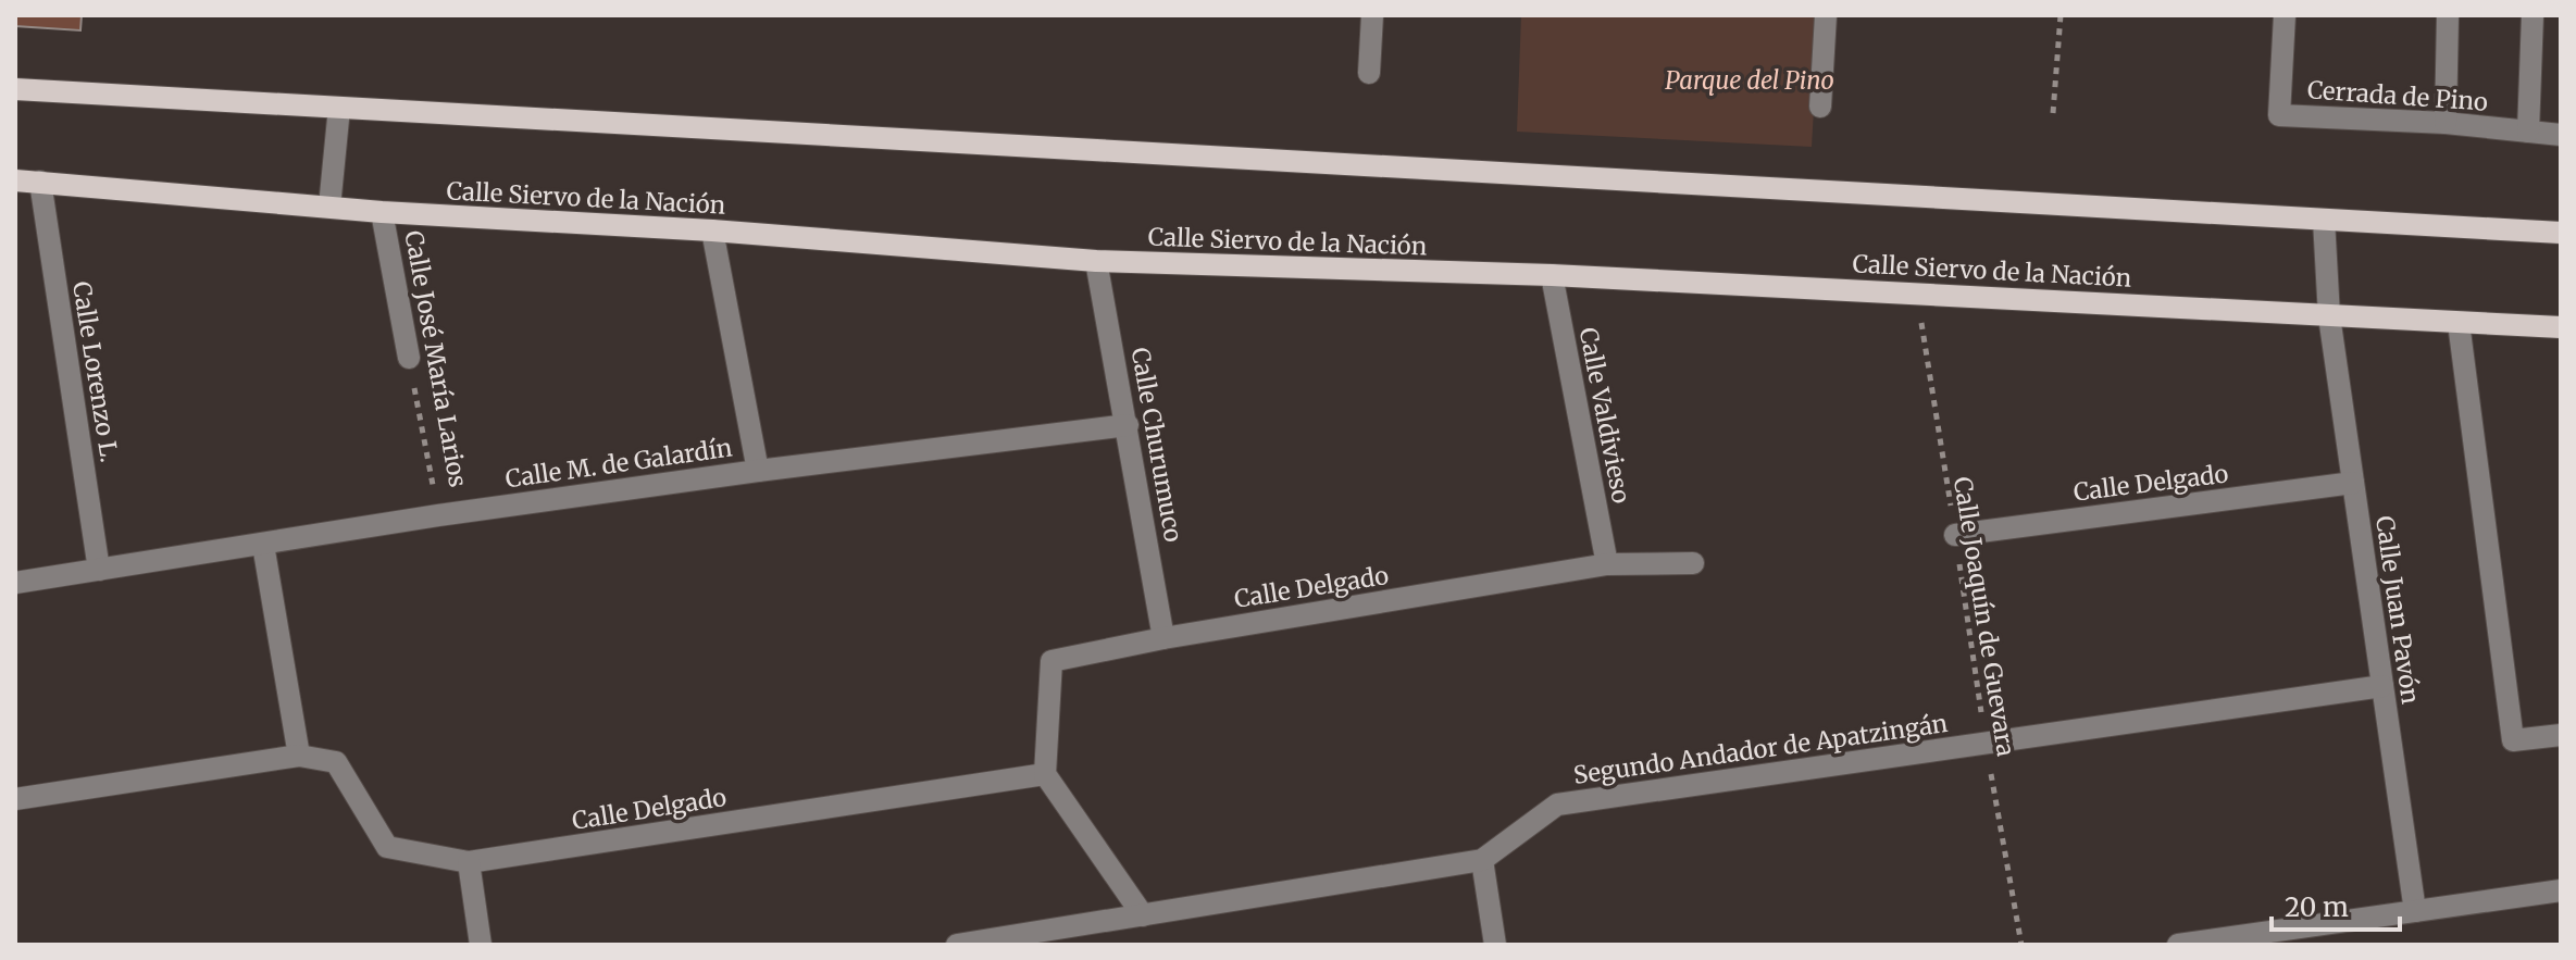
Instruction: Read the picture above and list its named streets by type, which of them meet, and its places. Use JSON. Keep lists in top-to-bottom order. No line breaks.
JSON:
{"streets":{"main road":["Calle Siervo de la Nación"],"street":["Cerrada de Pino","Calle José María Larios","Calle Lorenzo L.","Calle Valdivieso","Calle Churumuco","Calle M. de Galardín","Calle Delgado","Calle Juan Pavón","Segundo Andador de Apatzingán"],"path":["Calle Joaquín de Guevara"]},"crossings":[["Calle Siervo de la Nación","Calle José María Larios"],["Calle Siervo de la Nación","Calle Lorenzo L."],["Calle Siervo de la Nación","Calle Valdivieso"],["Calle Siervo de la Nación","Calle Churumuco"],["Calle Siervo de la Nación","Calle Juan Pavón"],["Calle Siervo de la Nación","Calle Joaquín de Guevara"],["Calle José María Larios","Calle M. de Galardín"],["Calle Lorenzo L.","Calle M. de Galardín"],["Calle Valdivieso","Calle Delgado"],["Calle Churumuco","Calle M. de Galardín"],["Calle Churumuco","Calle Delgado"],["Calle Delgado","Calle Juan Pavón"],["Calle Delgado","Calle Joaquín de Guevara"],["Calle Juan Pavón","Segundo Andador de Apatzingán"],["Calle Joaquín de Guevara","Segundo Andador de Apatzingán"]],"parks":["Parque del Pino"],"scale_bar":"20 m"}
